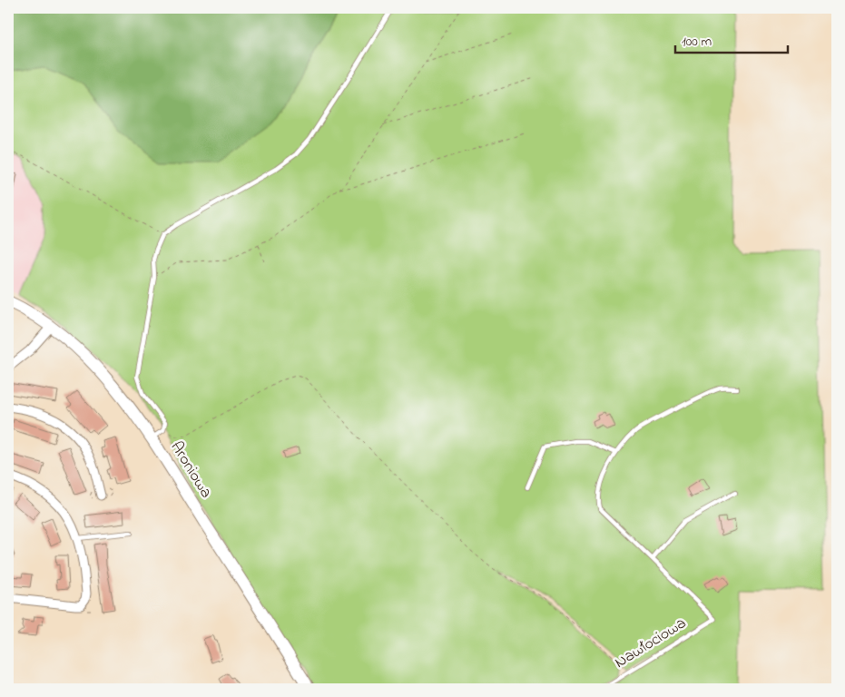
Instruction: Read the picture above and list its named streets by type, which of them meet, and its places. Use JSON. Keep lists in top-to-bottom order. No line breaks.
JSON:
{"streets":{"street":["Aroniowa"],"lane":["Nawłociowa"]},"scale_bar":"100 m"}
